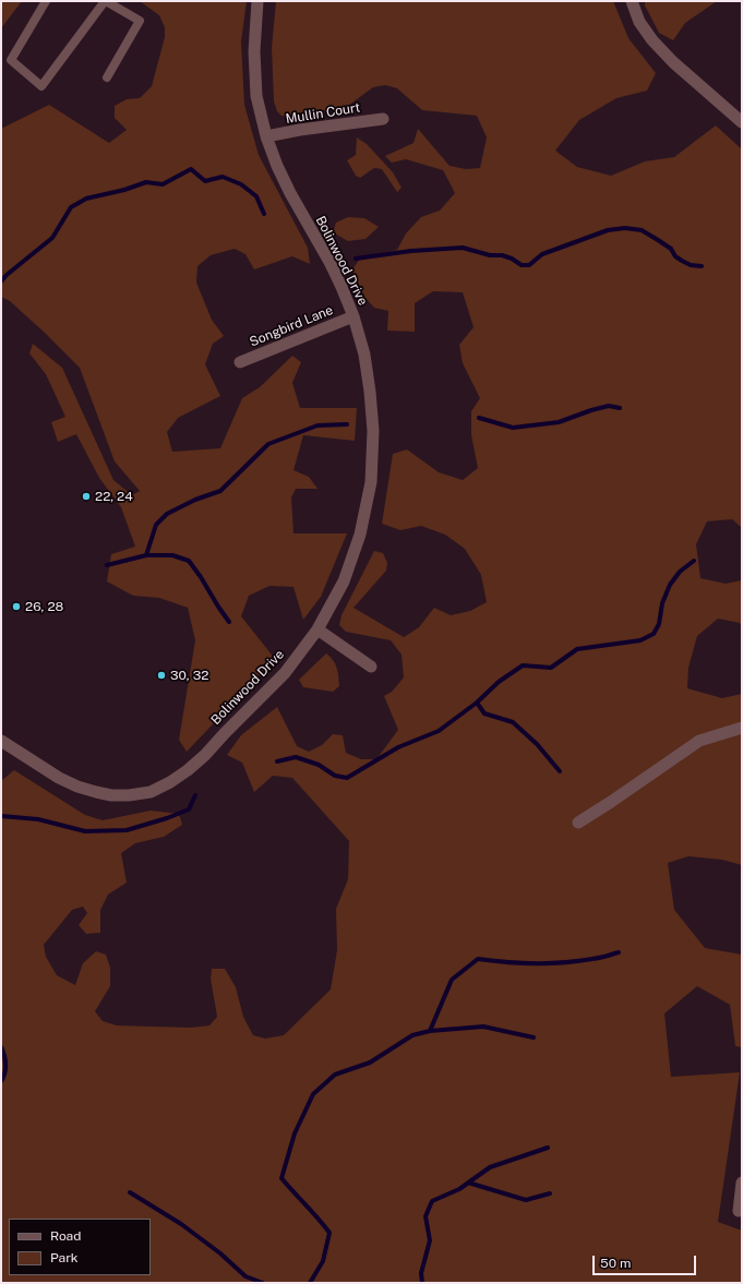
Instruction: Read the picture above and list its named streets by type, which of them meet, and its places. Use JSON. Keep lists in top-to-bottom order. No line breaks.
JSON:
{"streets":{"street":["Mullin Court","Bolinwood Drive","Songbird Lane"]},"crossings":[["Mullin Court","Bolinwood Drive"],["Bolinwood Drive","Songbird Lane"]],"places":["22, 24","26, 28","30, 32"],"legend":["Road","Park"],"scale_bar":"50 m"}
